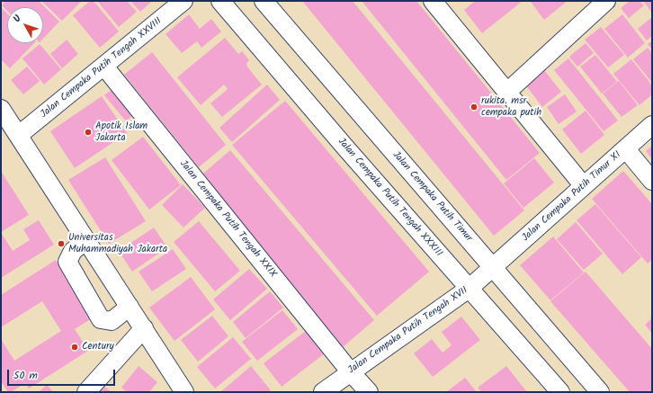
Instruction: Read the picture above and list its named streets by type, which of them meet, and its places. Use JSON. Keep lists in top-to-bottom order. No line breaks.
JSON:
{"streets":{"street":["Jalan Cempaka Putih Tengah XXVIII","Jalan Cempaka Putih Timur","Jalan Cempaka Putih Timur XI","Jalan Cempaka Putih Tengah XXXIII","Jalan Cempaka Putih Tengah XXIX","Jalan Cempaka Putih Tengah XVII"]},"crossings":[["Jalan Cempaka Putih Tengah XXVIII","Jalan Cempaka Putih Tengah XXIX"],["Jalan Cempaka Putih Timur","Jalan Cempaka Putih Timur XI"],["Jalan Cempaka Putih Timur","Jalan Cempaka Putih Tengah XVII"],["Jalan Cempaka Putih Timur XI","Jalan Cempaka Putih Tengah XVII"],["Jalan Cempaka Putih Tengah XXXIII","Jalan Cempaka Putih Tengah XVII"],["Jalan Cempaka Putih Tengah XXIX","Jalan Cempaka Putih Tengah XVII"]],"places":["rukita. msr cempaka putih","Apotik Islam Jakarta","Universitas Muhammadiyah Jakarta","Century"],"scale_bar":"50 m","north":"top left"}
